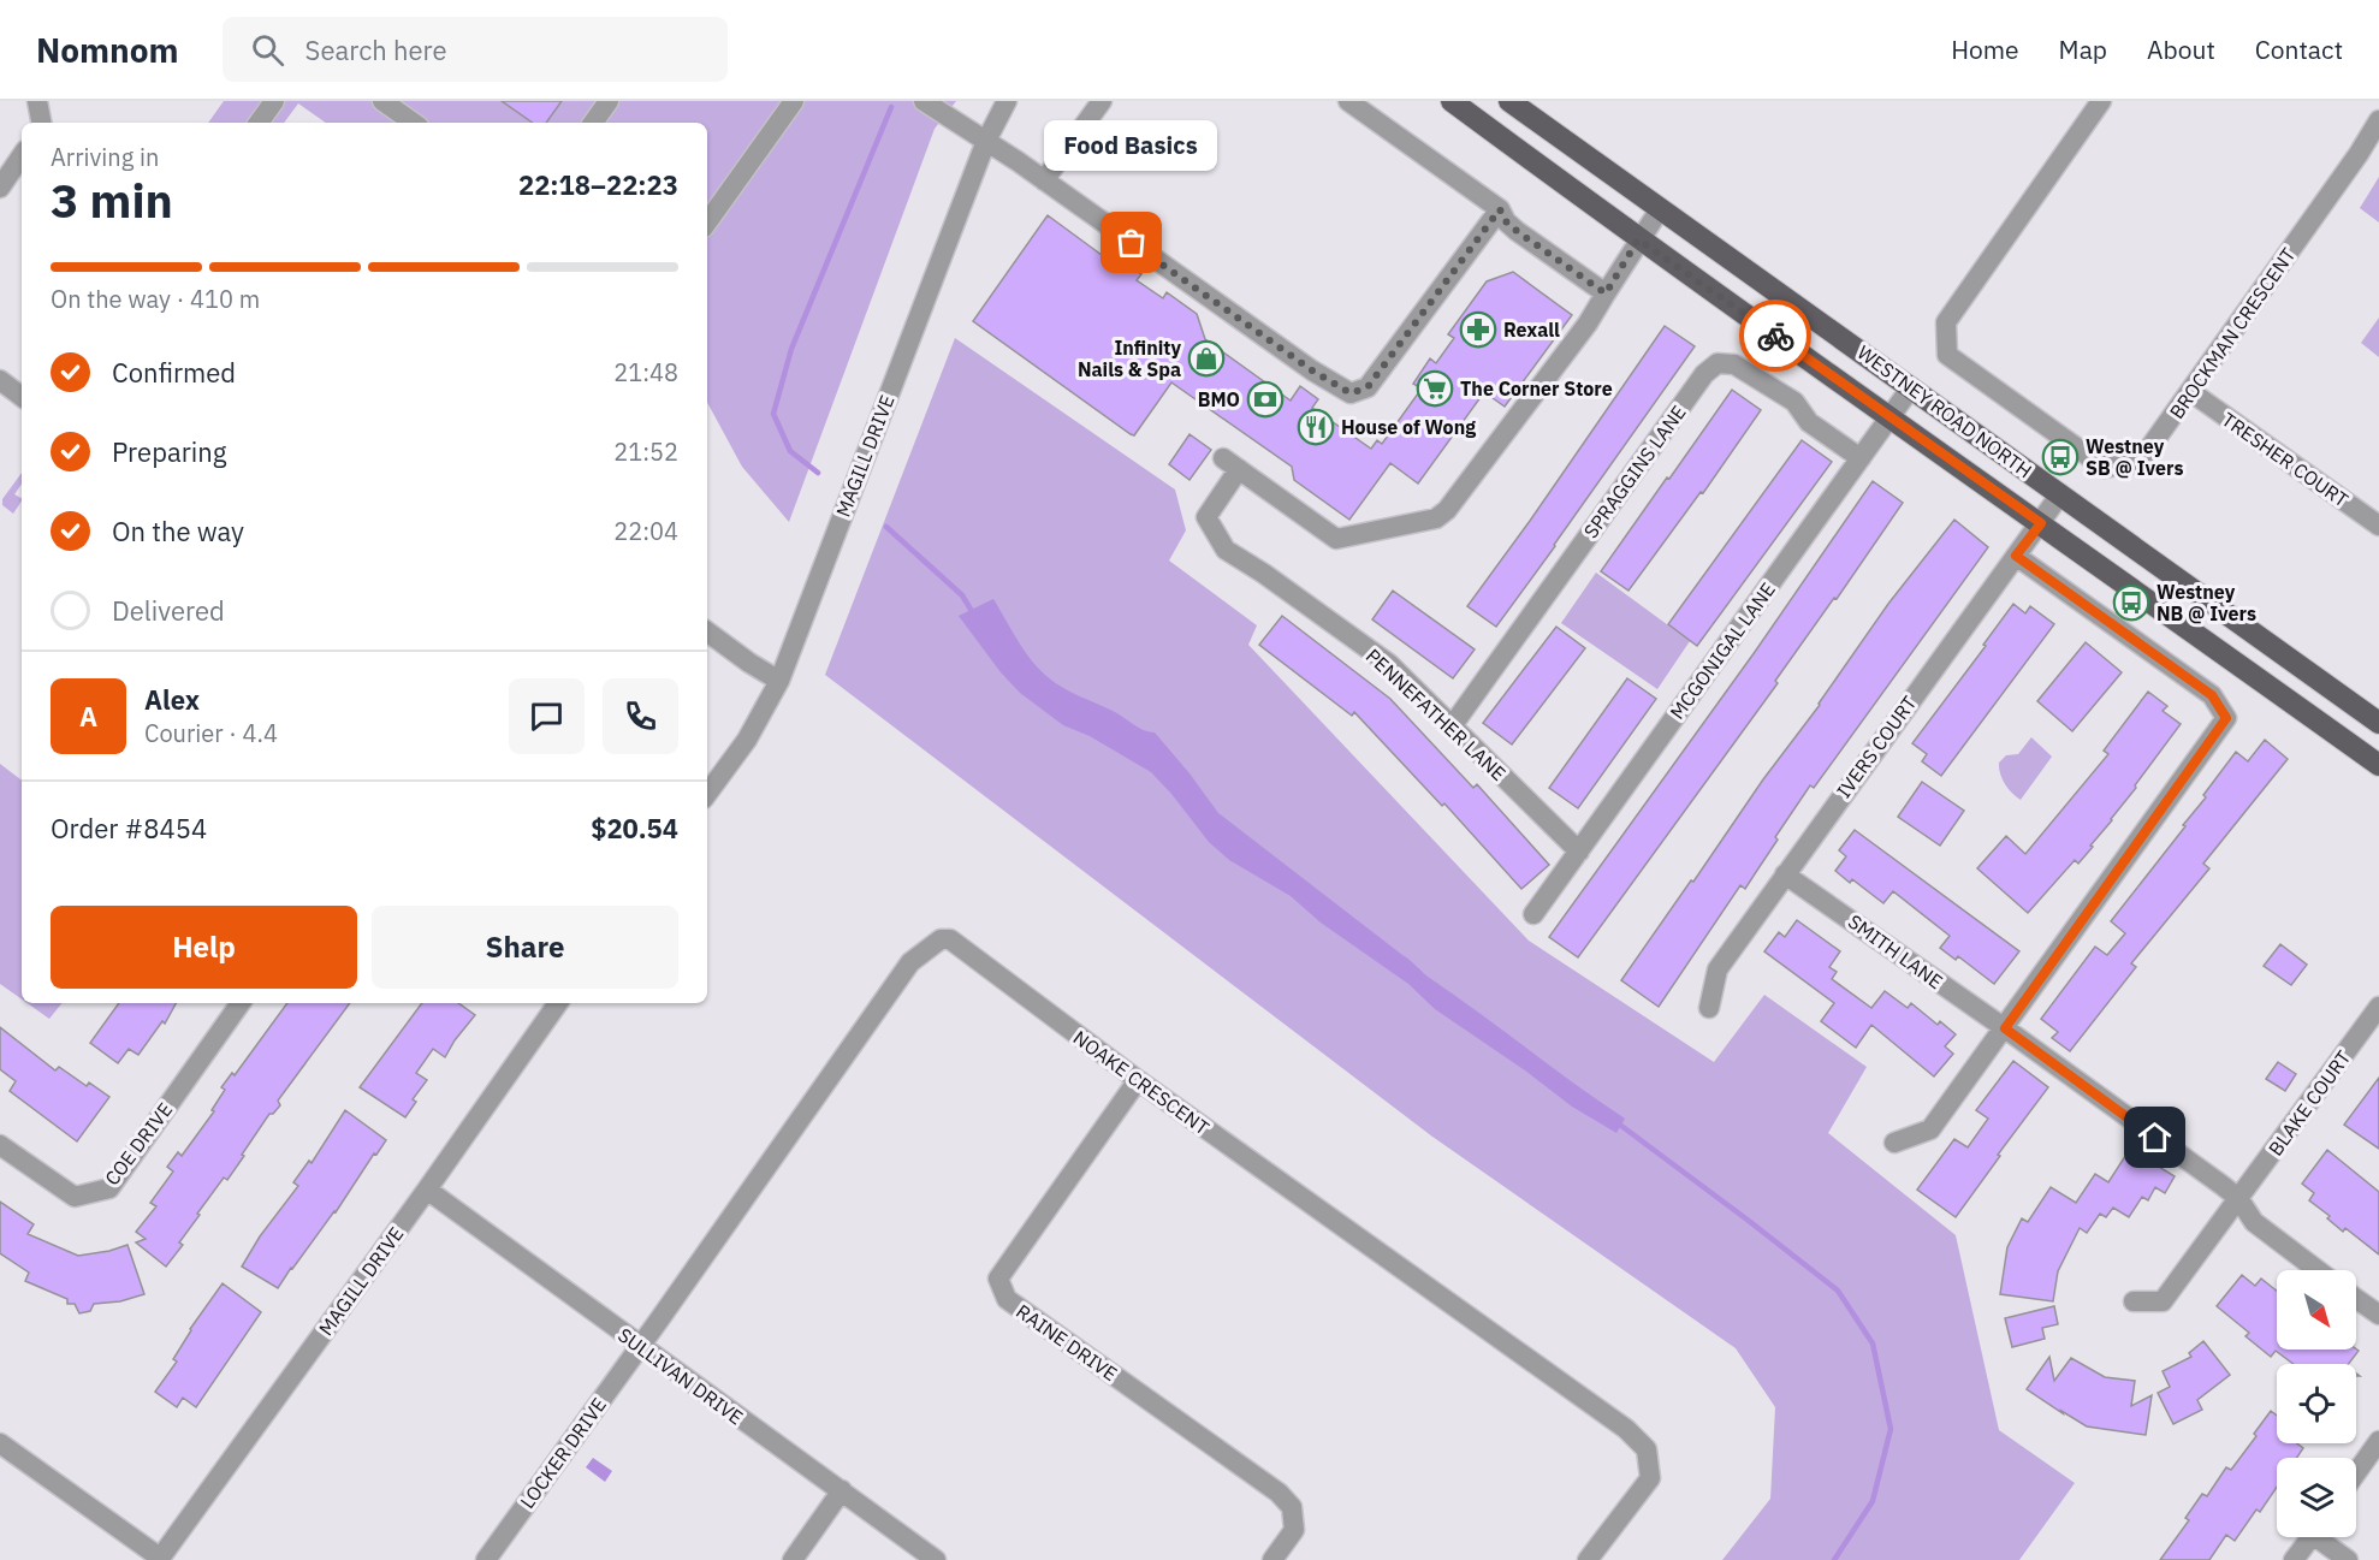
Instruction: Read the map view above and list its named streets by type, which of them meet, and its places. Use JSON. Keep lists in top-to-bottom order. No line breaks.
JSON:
{"streets":{"main road":["WESTNEY ROAD NORTH"],"street":["BROCKMAN CRESCENT","MAGILL DRIVE","TRESHER COURT","SPRAGGINS LANE","MCGONIGAL LANE","PENNEFATHER LANE","IVERS COURT","SMITH LANE","NOAKE CRESCENT","BLAKE COURT","COE DRIVE","RAINE DRIVE","SULLIVAN DRIVE","LOCKER DRIVE"]},"crossings":[["BROCKMAN CRESCENT","TRESHER COURT"],["WESTNEY ROAD NORTH","MCGONIGAL LANE"],["WESTNEY ROAD NORTH","IVERS COURT"],["MAGILL DRIVE","SULLIVAN DRIVE"],["SPRAGGINS LANE","MCGONIGAL LANE"],["SPRAGGINS LANE","PENNEFATHER LANE"],["MCGONIGAL LANE","PENNEFATHER LANE"],["IVERS COURT","SMITH LANE"],["SMITH LANE","BLAKE COURT"],["NOAKE CRESCENT","RAINE DRIVE"],["NOAKE CRESCENT","SULLIVAN DRIVE"],["NOAKE CRESCENT","LOCKER DRIVE"],["SULLIVAN DRIVE","LOCKER DRIVE"]],"places":{"other":["Food Basics"],"pharmacy":["Rexall"],"shop":["Infinity Nails & Spa"],"supermarket":["The Corner Store"],"bank":["BMO"],"restaurant":["House of Wong"],"bus stop":["Westney SB @ Ivers","Westney NB @ Ivers"]},"north":"bottom right","page":{"header":"Nomnom","search":"Search here","nav":["Home","Map","About","Contact"],"bubble":"Food Basics","heading":["3 min","Arriving in","22:18–22:23"],"panel":["Alex","Courier · 4.4","Order #8454","$20.54"],"bar":"On the way · 410 m","list":[["Confirmed","21:48"],["Preparing","21:52"],["On the way","22:04"],"Delivered"],"round":"A","buttons":["Help","Share"]}}
